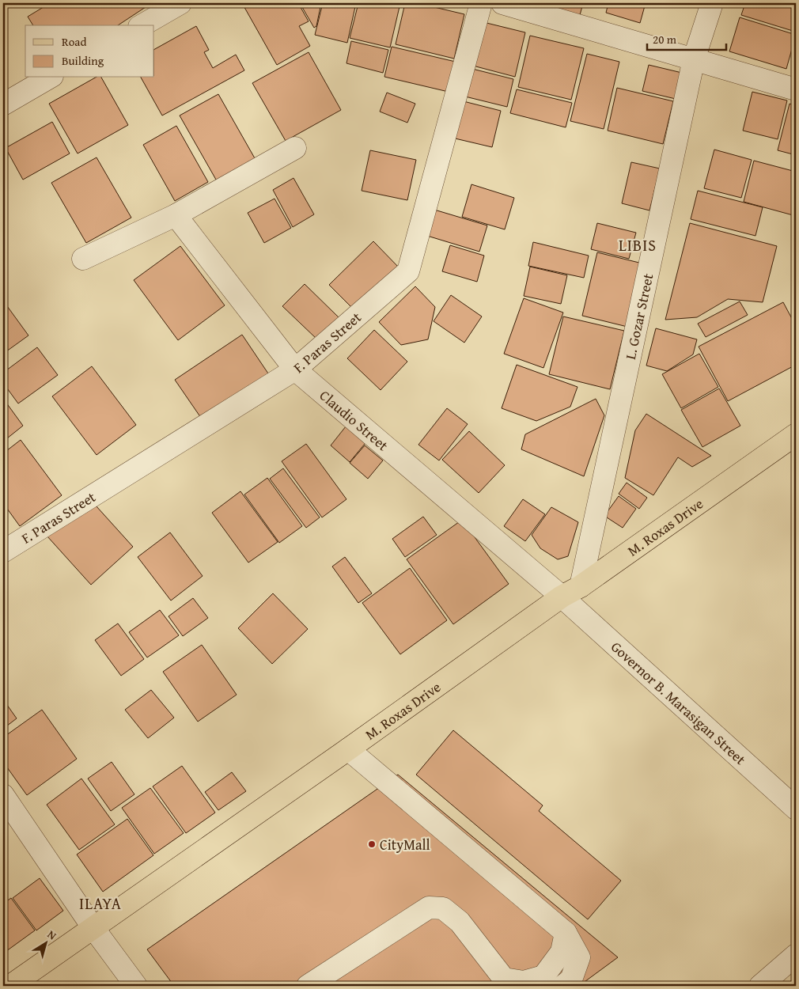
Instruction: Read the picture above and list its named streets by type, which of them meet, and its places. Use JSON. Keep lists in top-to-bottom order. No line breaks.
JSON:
{"streets":{"main road":["M. Roxas Drive"],"street":["L. Gozar Street","F. Paras Street","Claudio Street","Governor B. Marasigan Street"]},"crossings":[["L. Gozar Street","M. Roxas Drive"],["F. Paras Street","Claudio Street"],["Claudio Street","M. Roxas Drive"],["Claudio Street","Governor B. Marasigan Street"],["M. Roxas Drive","Governor B. Marasigan Street"]],"districts":["LIBIS","ILAYA"],"places":["CityMall"],"legend":["Road","Building"],"scale_bar":"20 m","north":"top right"}
